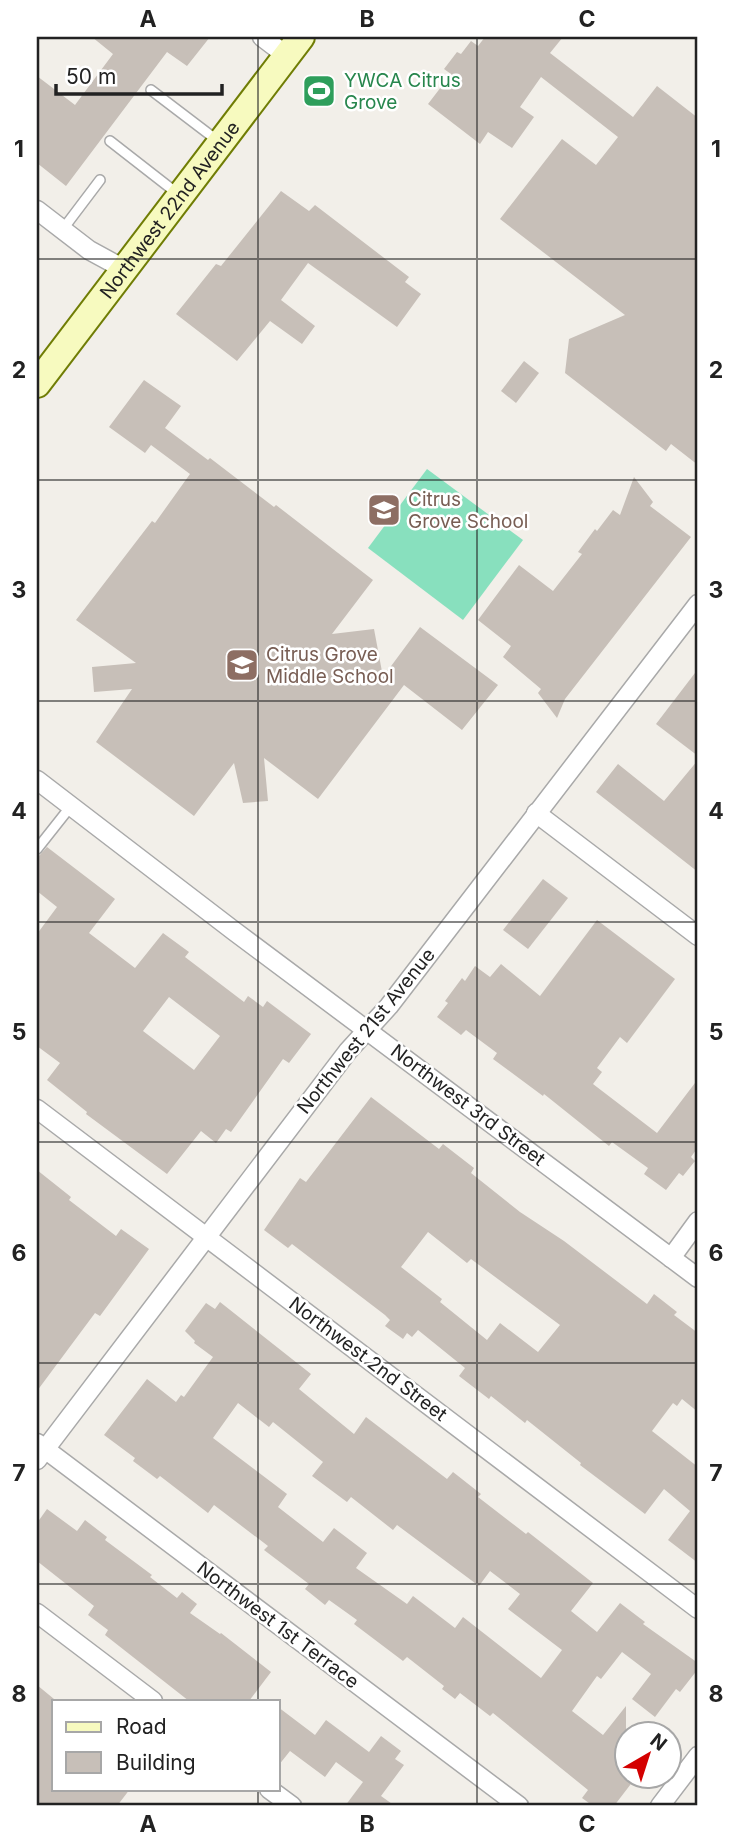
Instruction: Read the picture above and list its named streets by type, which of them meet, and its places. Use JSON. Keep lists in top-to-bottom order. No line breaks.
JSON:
{"streets":{"main road":["Northwest 22nd Avenue"],"street":["Northwest 21st Avenue","Northwest 3rd Street","Northwest 2nd Street","Northwest 1st Terrace"]},"crossings":[["Northwest 21st Avenue","Northwest 3rd Street"],["Northwest 21st Avenue","Northwest 2nd Street"],["Northwest 21st Avenue","Northwest 1st Terrace"]],"places":{"sports":["YWCA Citrus Grove"],"school or university":["Citrus Grove School","Citrus Grove Middle School"]},"legend":["Road","Building"],"scale_bar":"50 m","north":"top right","grid":{"columns":["A","B","C"],"rows":["1","2","3","4","5","6","7","8"]}}
